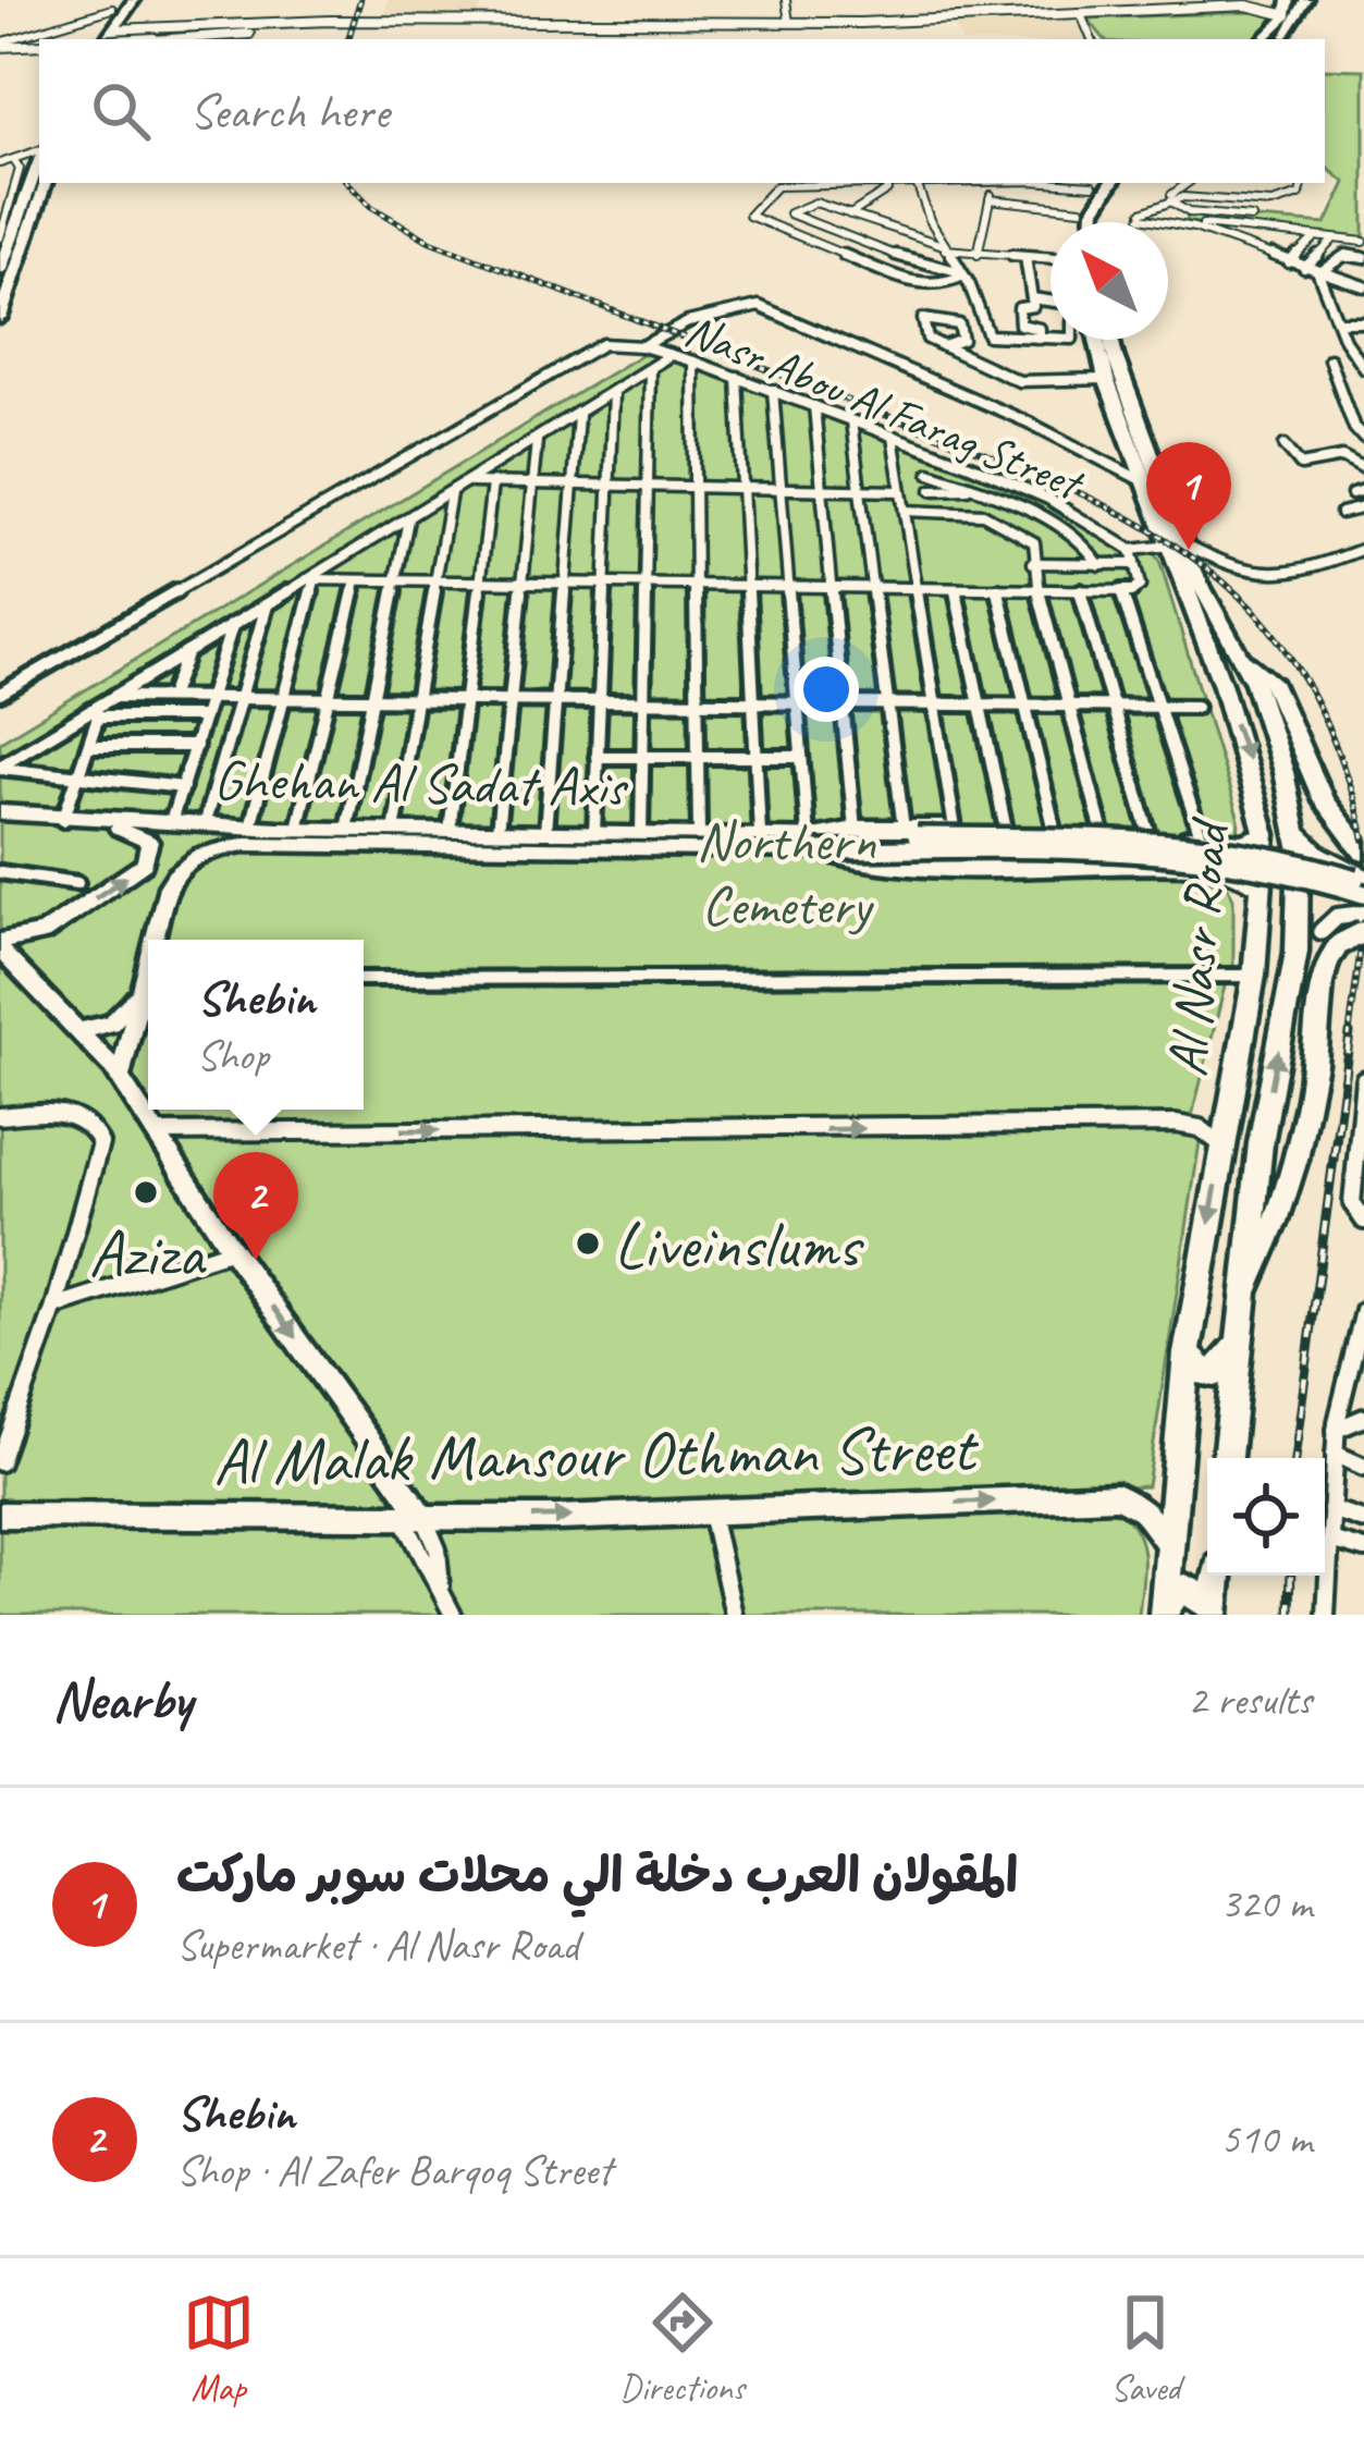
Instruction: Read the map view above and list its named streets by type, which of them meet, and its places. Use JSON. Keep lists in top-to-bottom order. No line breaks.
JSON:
{"streets":{"highway":["Al Nasr Road"],"main road":["Ghehan Al Sadat Axis","Al Malak Mansour Othman Street"],"street":["Nasr Abou Al Farag Street"]},"crossings":[["Nasr Abou Al Farag Street","Al Nasr Road"],["Al Nasr Road","Al Malak Mansour Othman Street"]],"one_way":["Al Malak Mansour Othman Street"],"parks":["Northern Cemetery"],"places":["Aziza","Liveinslums"],"north":"top left","page":{"search":"Search here","pins":["1","2"],"popup":["Shebin","Shop"],"heading":["Nearby","2 results"],"list":[{"mark":"1","name":"المقولان العرب دخلة الي محلات سوبر ماركت","note":"Supermarket · Al Nasr Road","value":"320 m"},{"mark":"2","name":"Shebin","note":"Shop · Al Zafer Barqoq Street","value":"510 m"}],"nav":["Map","Directions","Saved"]}}
